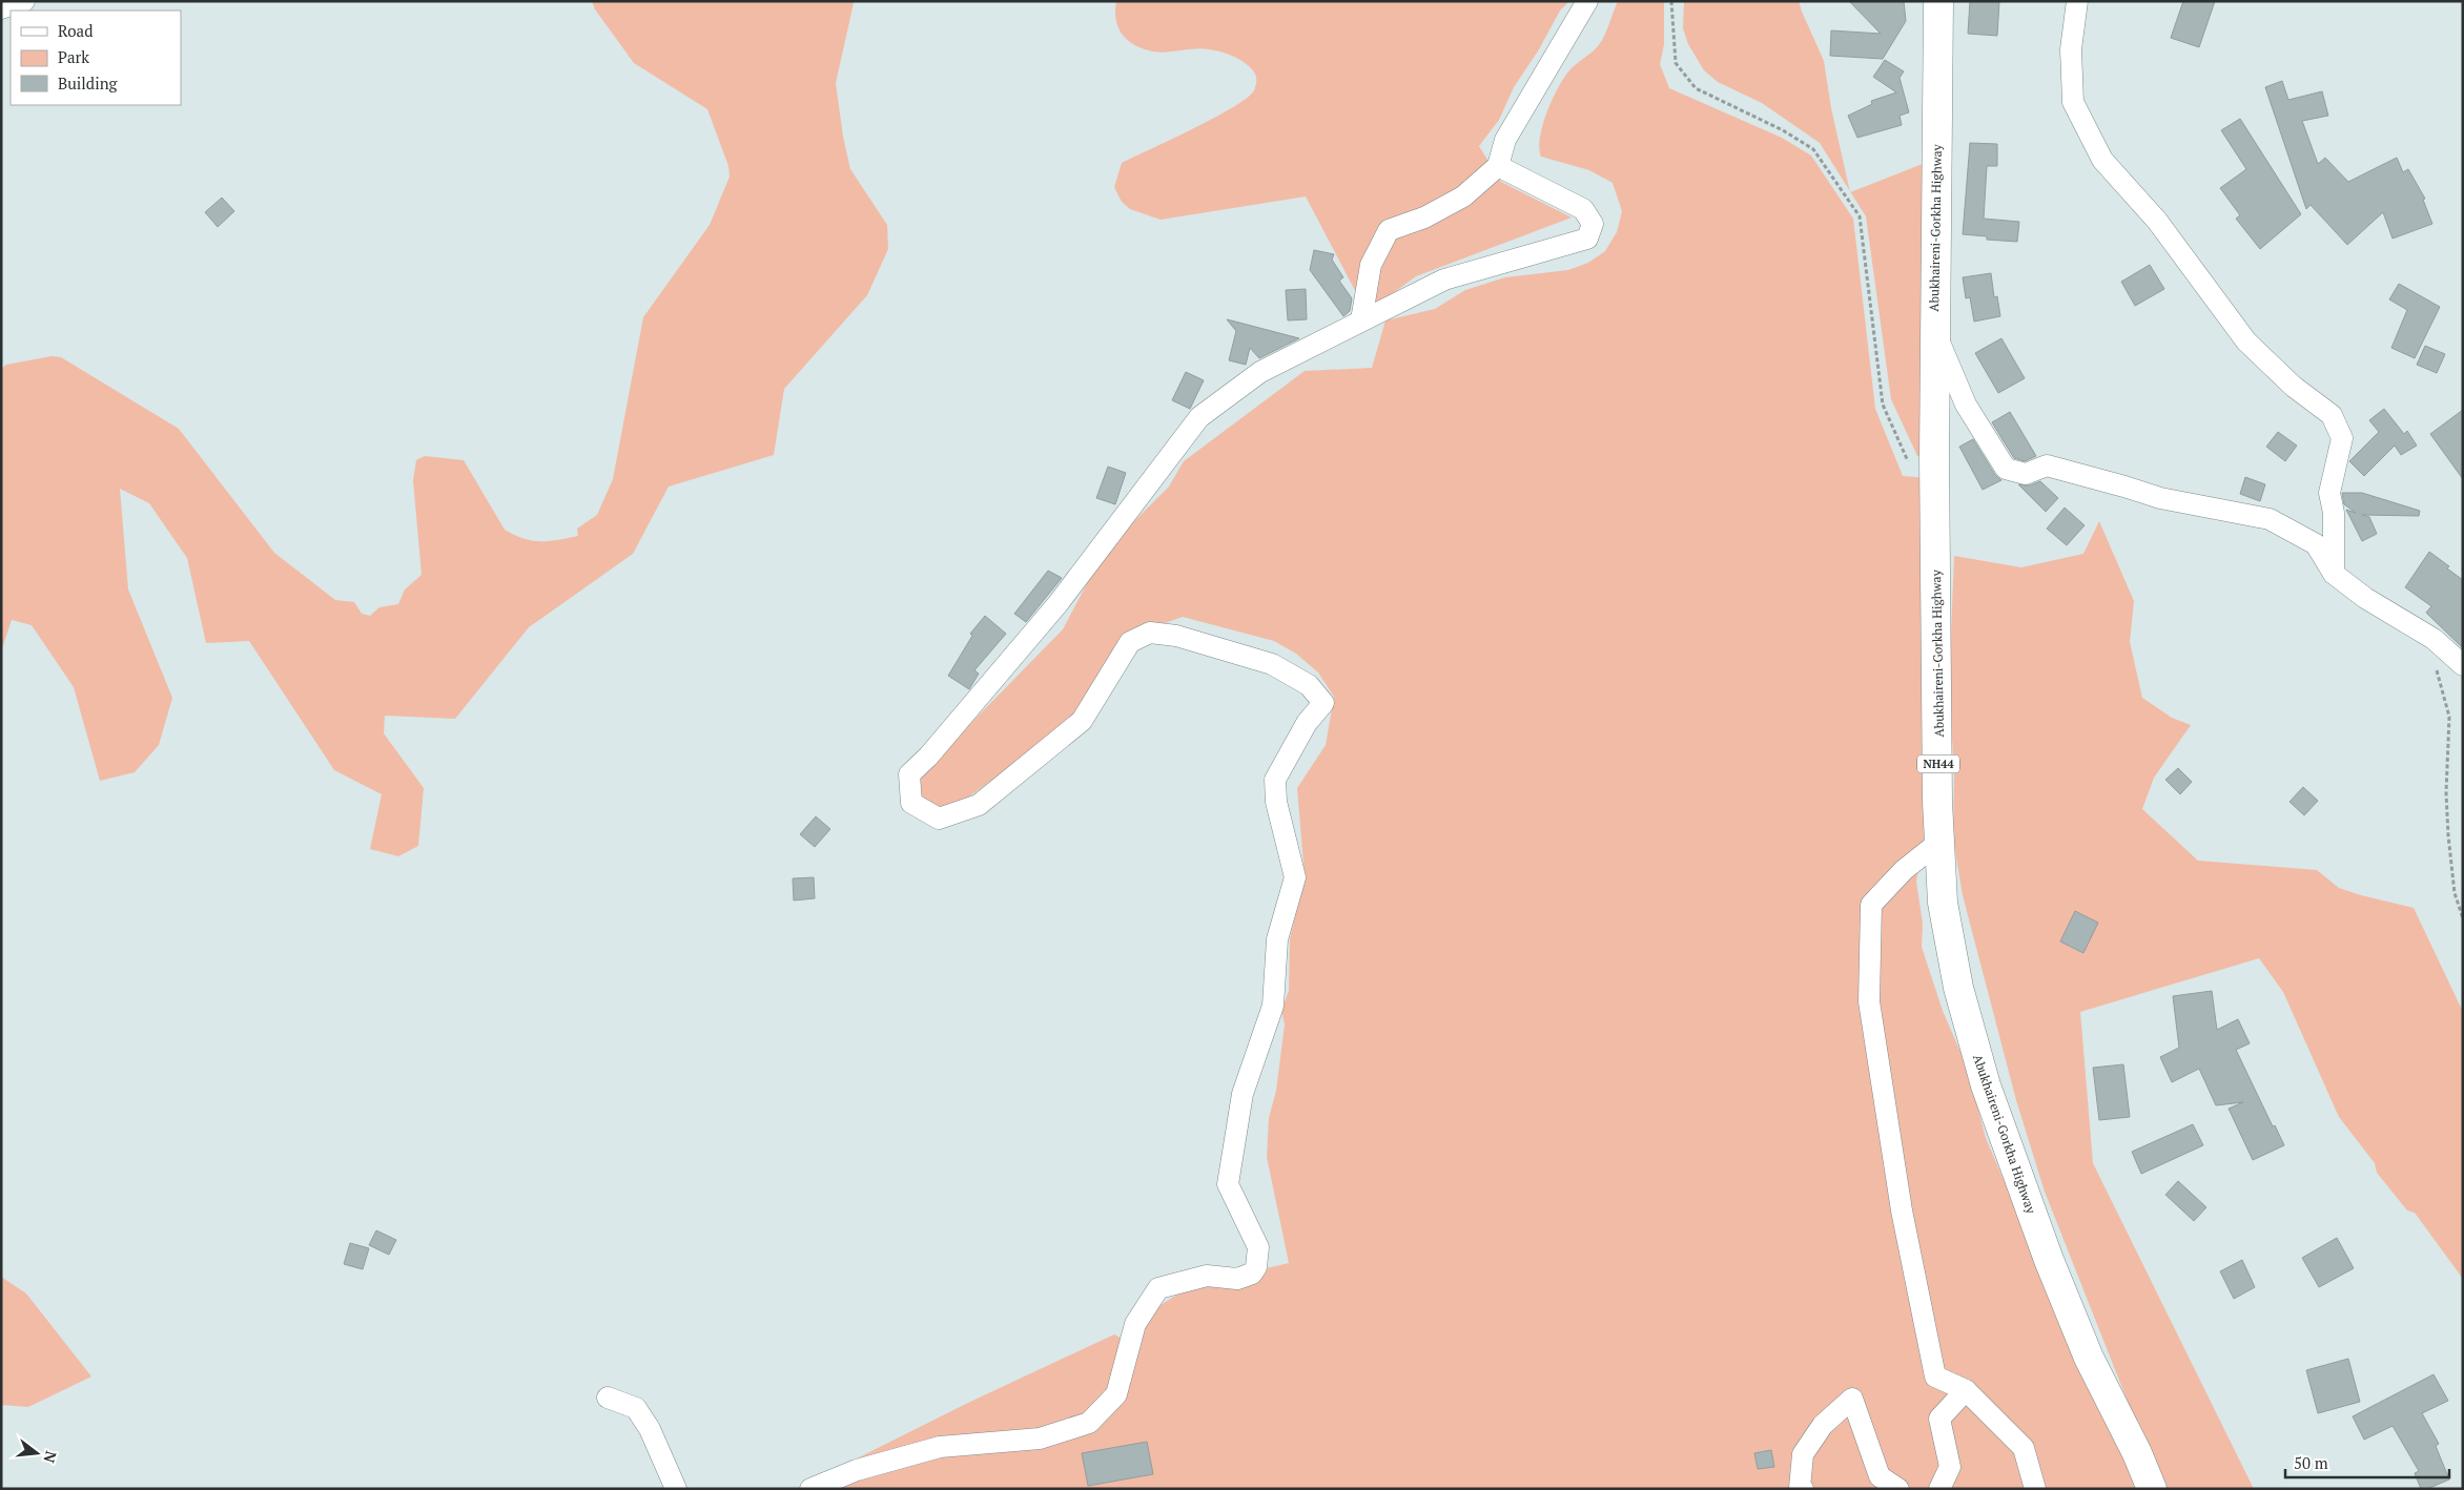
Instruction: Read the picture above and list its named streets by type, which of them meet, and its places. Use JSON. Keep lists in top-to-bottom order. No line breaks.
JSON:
{"streets":{"main road":["Abukhaireni-Gorkha Highway","NH44"]},"legend":["Road","Park","Building"],"scale_bar":"50 m","north":"right"}
